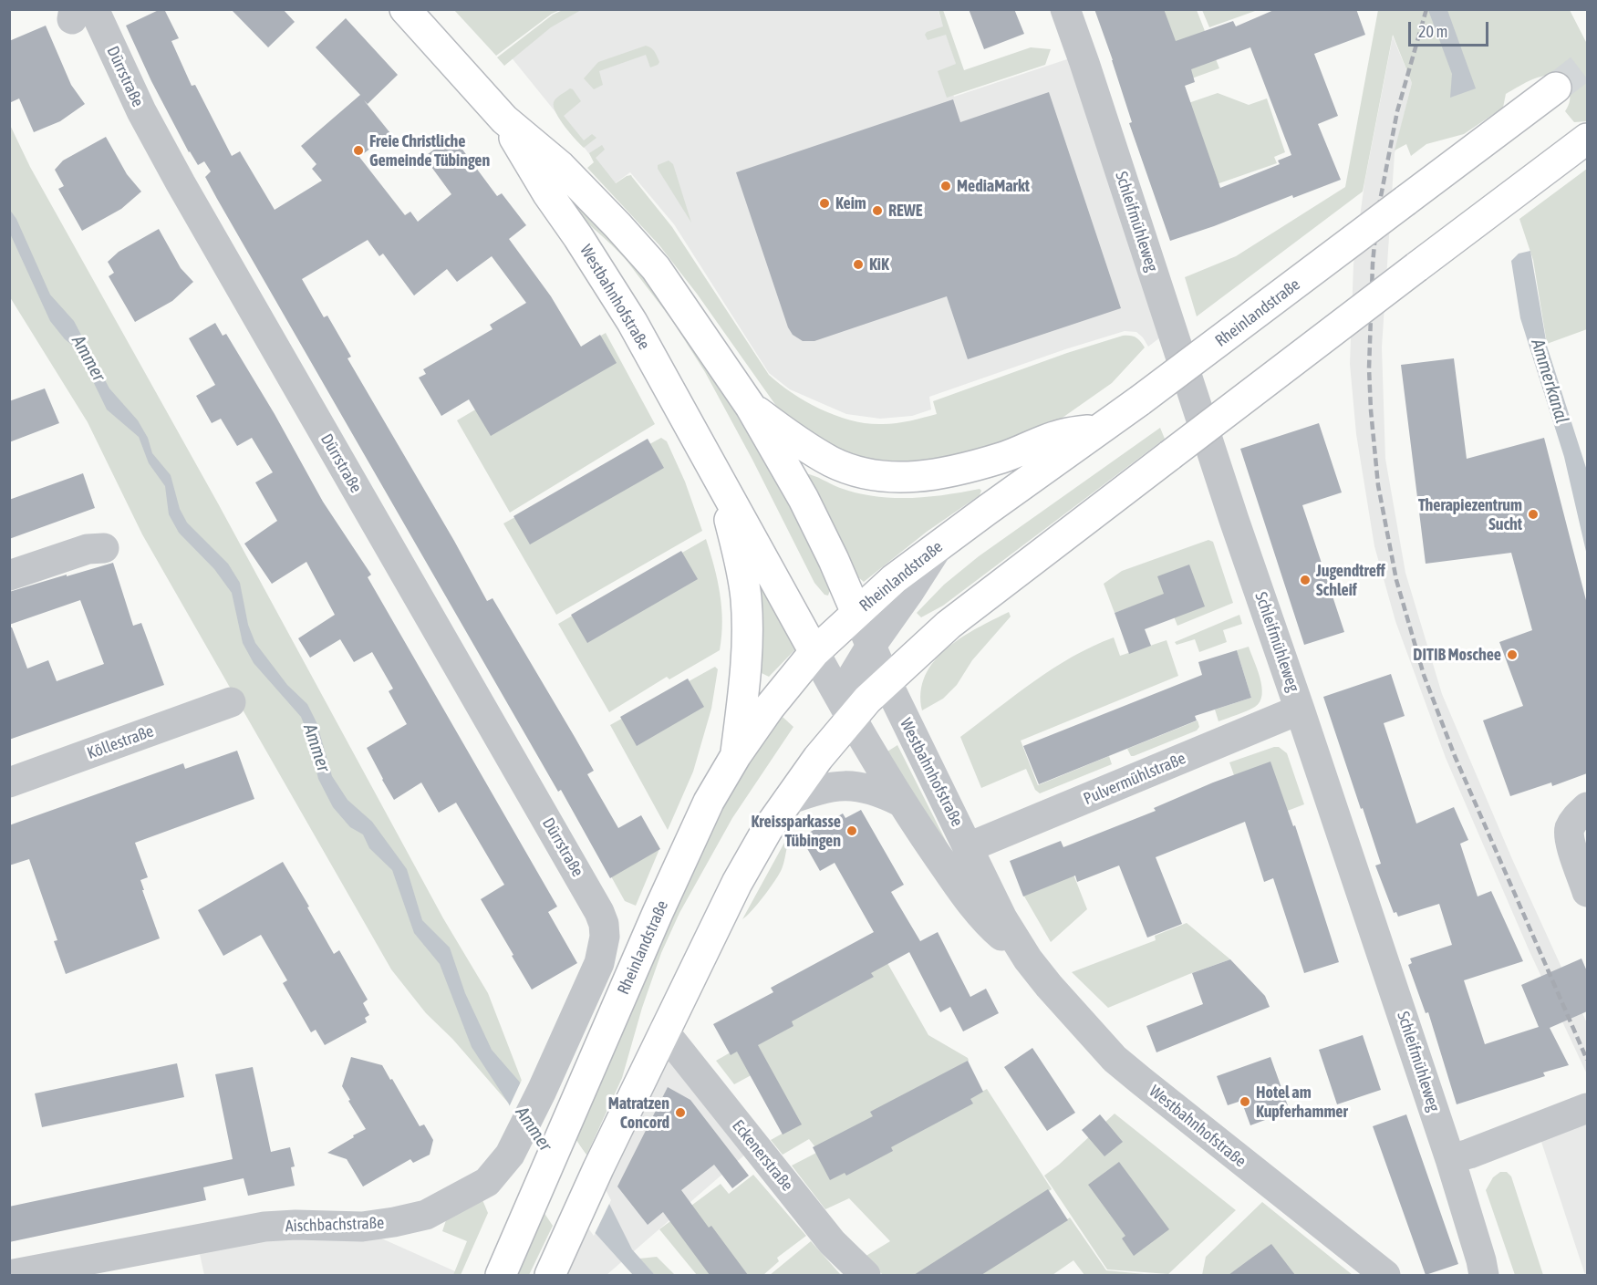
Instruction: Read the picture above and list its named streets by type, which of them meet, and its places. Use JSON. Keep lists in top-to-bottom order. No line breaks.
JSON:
{"streets":{"main road":["Westbahnhofstraße","Rheinlandstraße"],"street":["Dürrstraße","Schleifmühleweg","Köllestraße","Pulvermühlstraße","Eckenerstraße","Aischbachstraße"]},"crossings":[["Dürrstraße","Aischbachstraße"],["Schleifmühleweg","Pulvermühlstraße"],["Westbahnhofstraße","Rheinlandstraße"],["Westbahnhofstraße","Pulvermühlstraße"]],"water":["Ammer","Ammerkanal"],"places":["Freie Christliche Gemeinde Tübingen","MediaMarkt","Keim","REWE","KiK","Therapiezentrum Sucht","Jugendtreff Schleif","DITIB Moschee","Kreissparkasse Tübingen","Hotel am Kupferhammer","Matratzen Concord"],"scale_bar":"20 m"}
